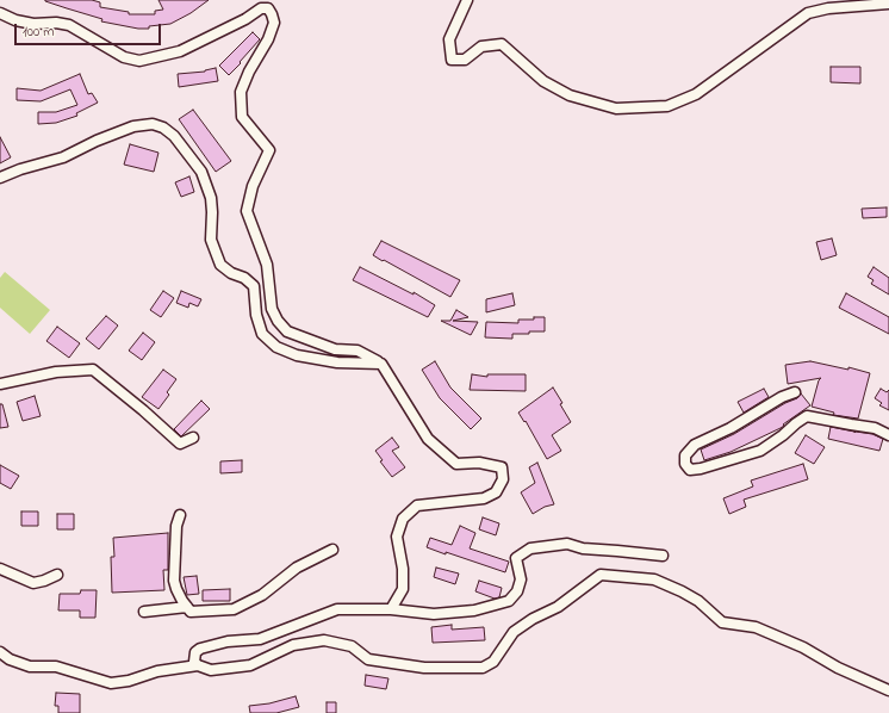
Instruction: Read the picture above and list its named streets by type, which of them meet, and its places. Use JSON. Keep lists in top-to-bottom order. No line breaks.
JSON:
{"scale_bar":"100 m"}
